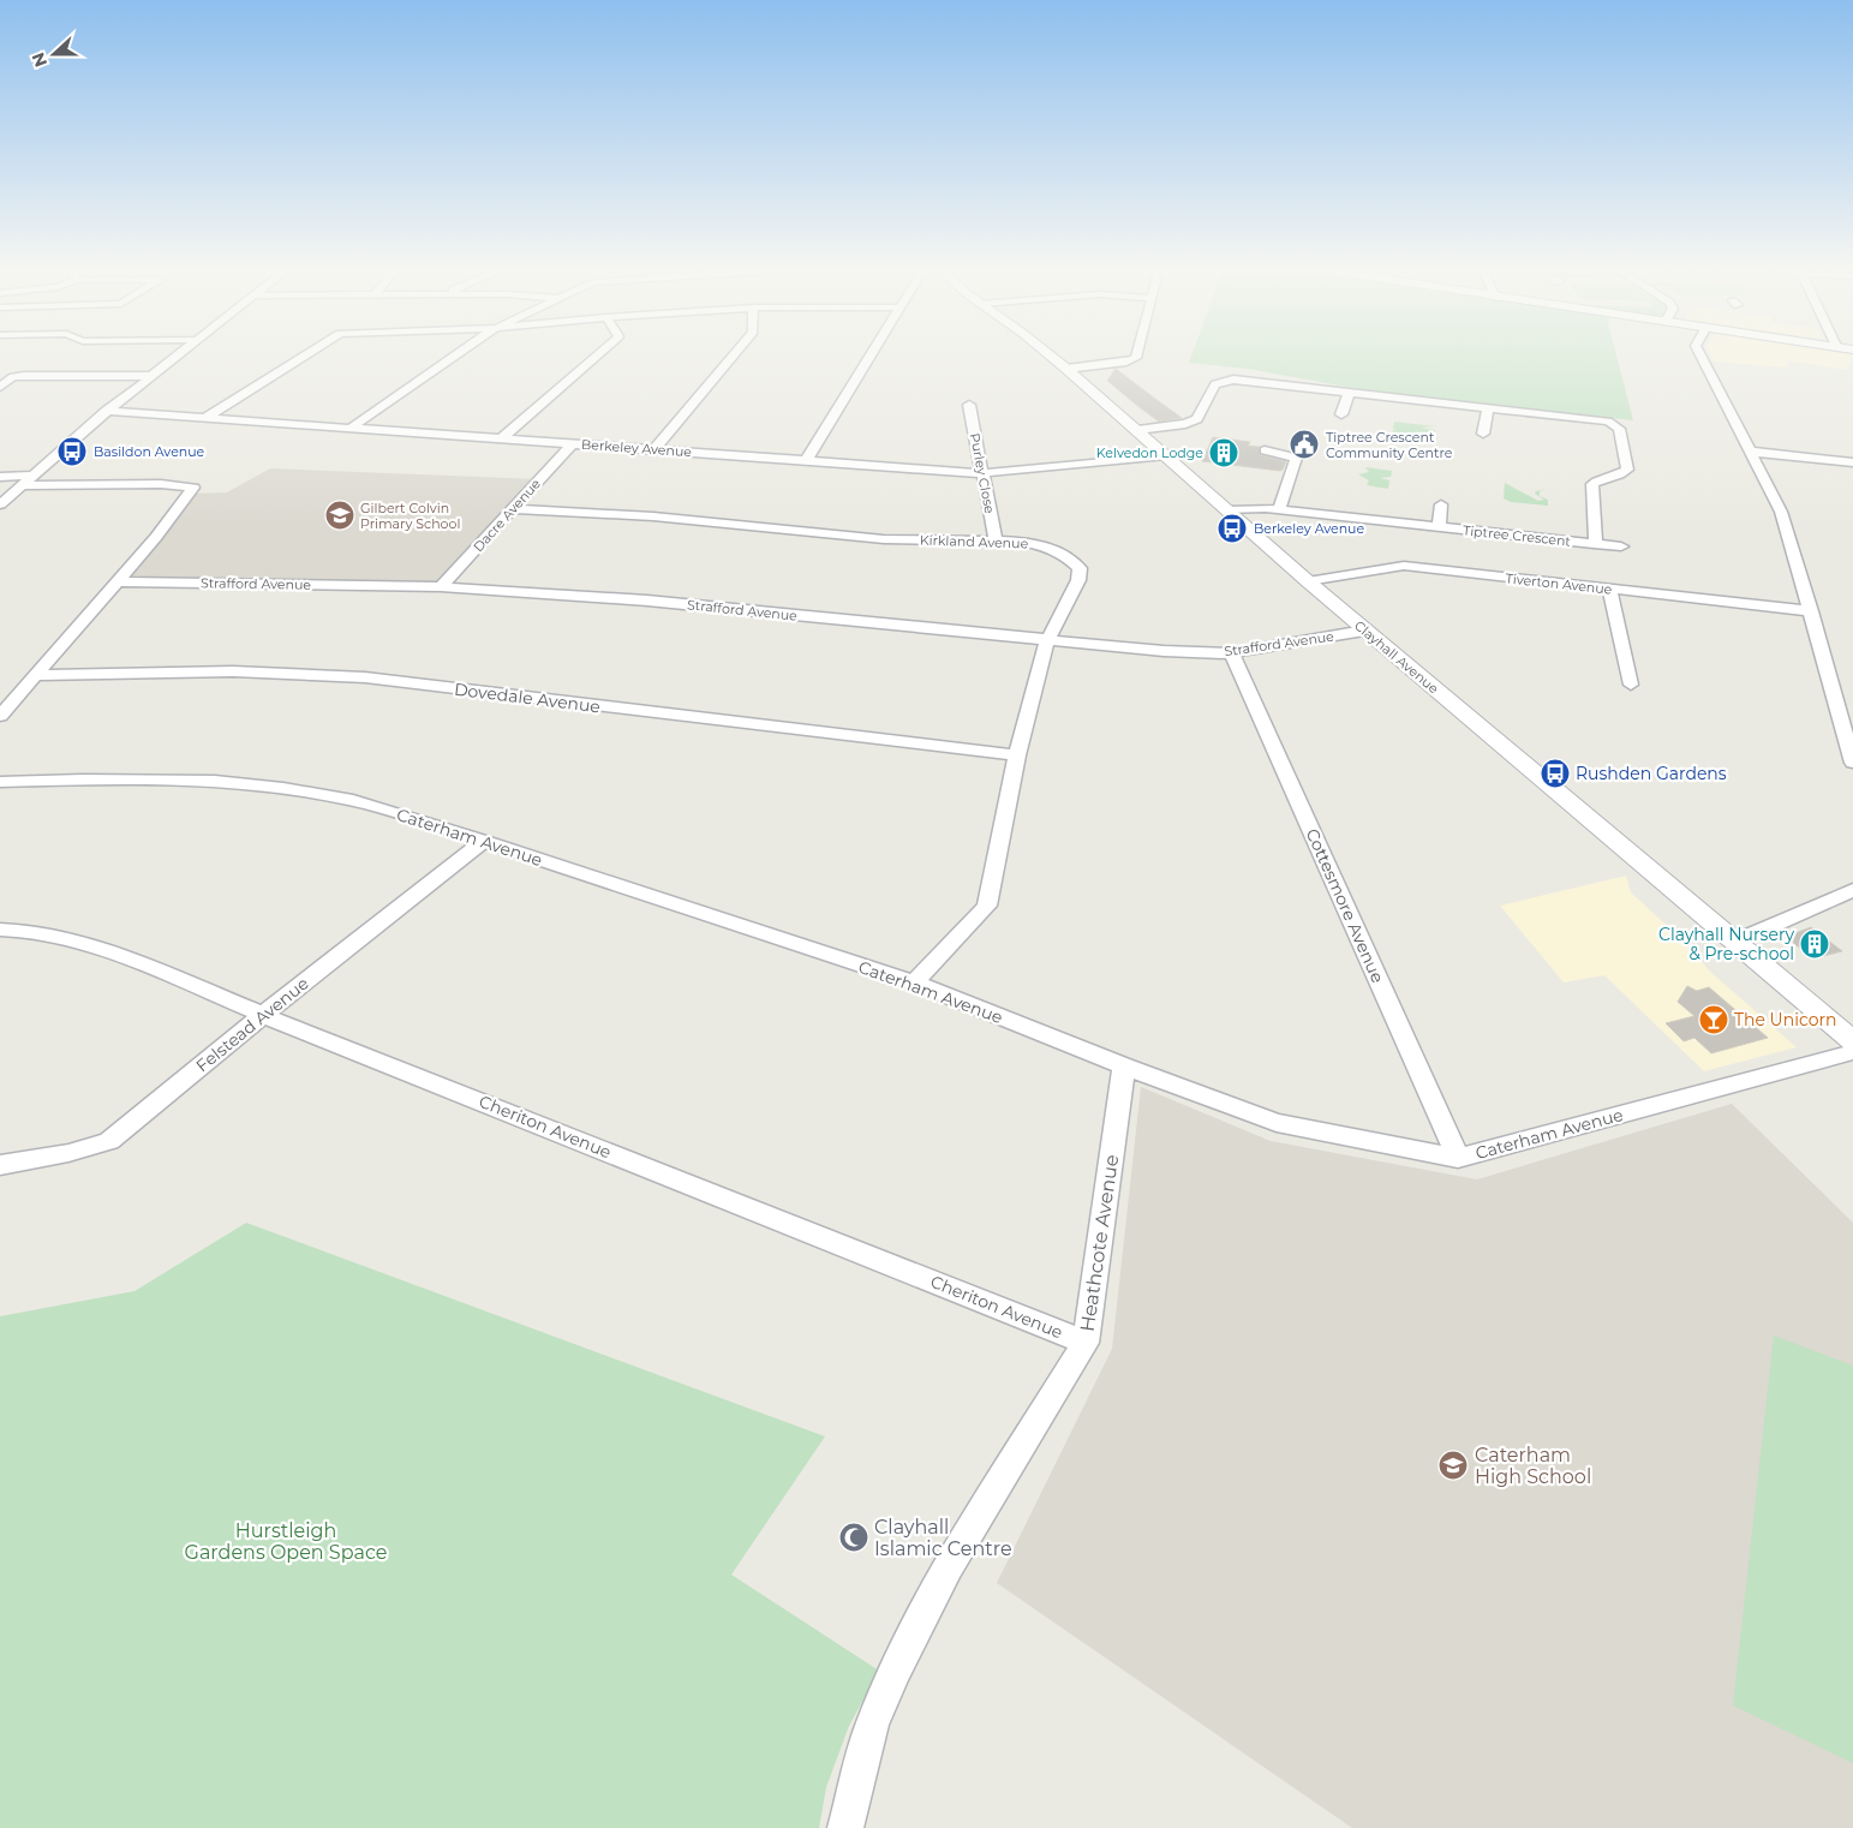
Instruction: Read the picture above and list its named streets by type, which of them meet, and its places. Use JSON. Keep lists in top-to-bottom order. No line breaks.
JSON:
{"streets":{"street":["Berkeley Avenue","Purley Close","Dacre Avenue","Tiptree Crescent","Kirkland Avenue","Strafford Avenue","Tiverton Avenue","Clayhall Avenue","Dovedale Avenue","Caterham Avenue","Cottesmore Avenue","Felstead Avenue","Cheriton Avenue","Heathcote Avenue"]},"crossings":[["Berkeley Avenue","Purley Close"],["Berkeley Avenue","Dacre Avenue"],["Berkeley Avenue","Clayhall Avenue"],["Purley Close","Kirkland Avenue"],["Dacre Avenue","Kirkland Avenue"],["Dacre Avenue","Strafford Avenue"],["Tiptree Crescent","Clayhall Avenue"],["Kirkland Avenue","Strafford Avenue"],["Kirkland Avenue","Dovedale Avenue"],["Kirkland Avenue","Caterham Avenue"],["Strafford Avenue","Clayhall Avenue"],["Strafford Avenue","Cottesmore Avenue"],["Tiverton Avenue","Clayhall Avenue"],["Caterham Avenue","Cottesmore Avenue"],["Caterham Avenue","Felstead Avenue"],["Caterham Avenue","Heathcote Avenue"],["Felstead Avenue","Cheriton Avenue"],["Cheriton Avenue","Heathcote Avenue"]],"parks":["Hurstleigh Gardens Open Space"],"places":{"public building":["Tiptree Crescent Community Centre"],"bus stop":["Basildon Avenue","Berkeley Avenue","Rushden Gardens"],"building":["Kelvedon Lodge","Clayhall Nursery & Pre-school"],"school or university":["Gilbert Colvin Primary School","Caterham High School"],"bar":["The Unicorn"],"mosque":["Clayhall Islamic Centre"]},"north":"left"}
